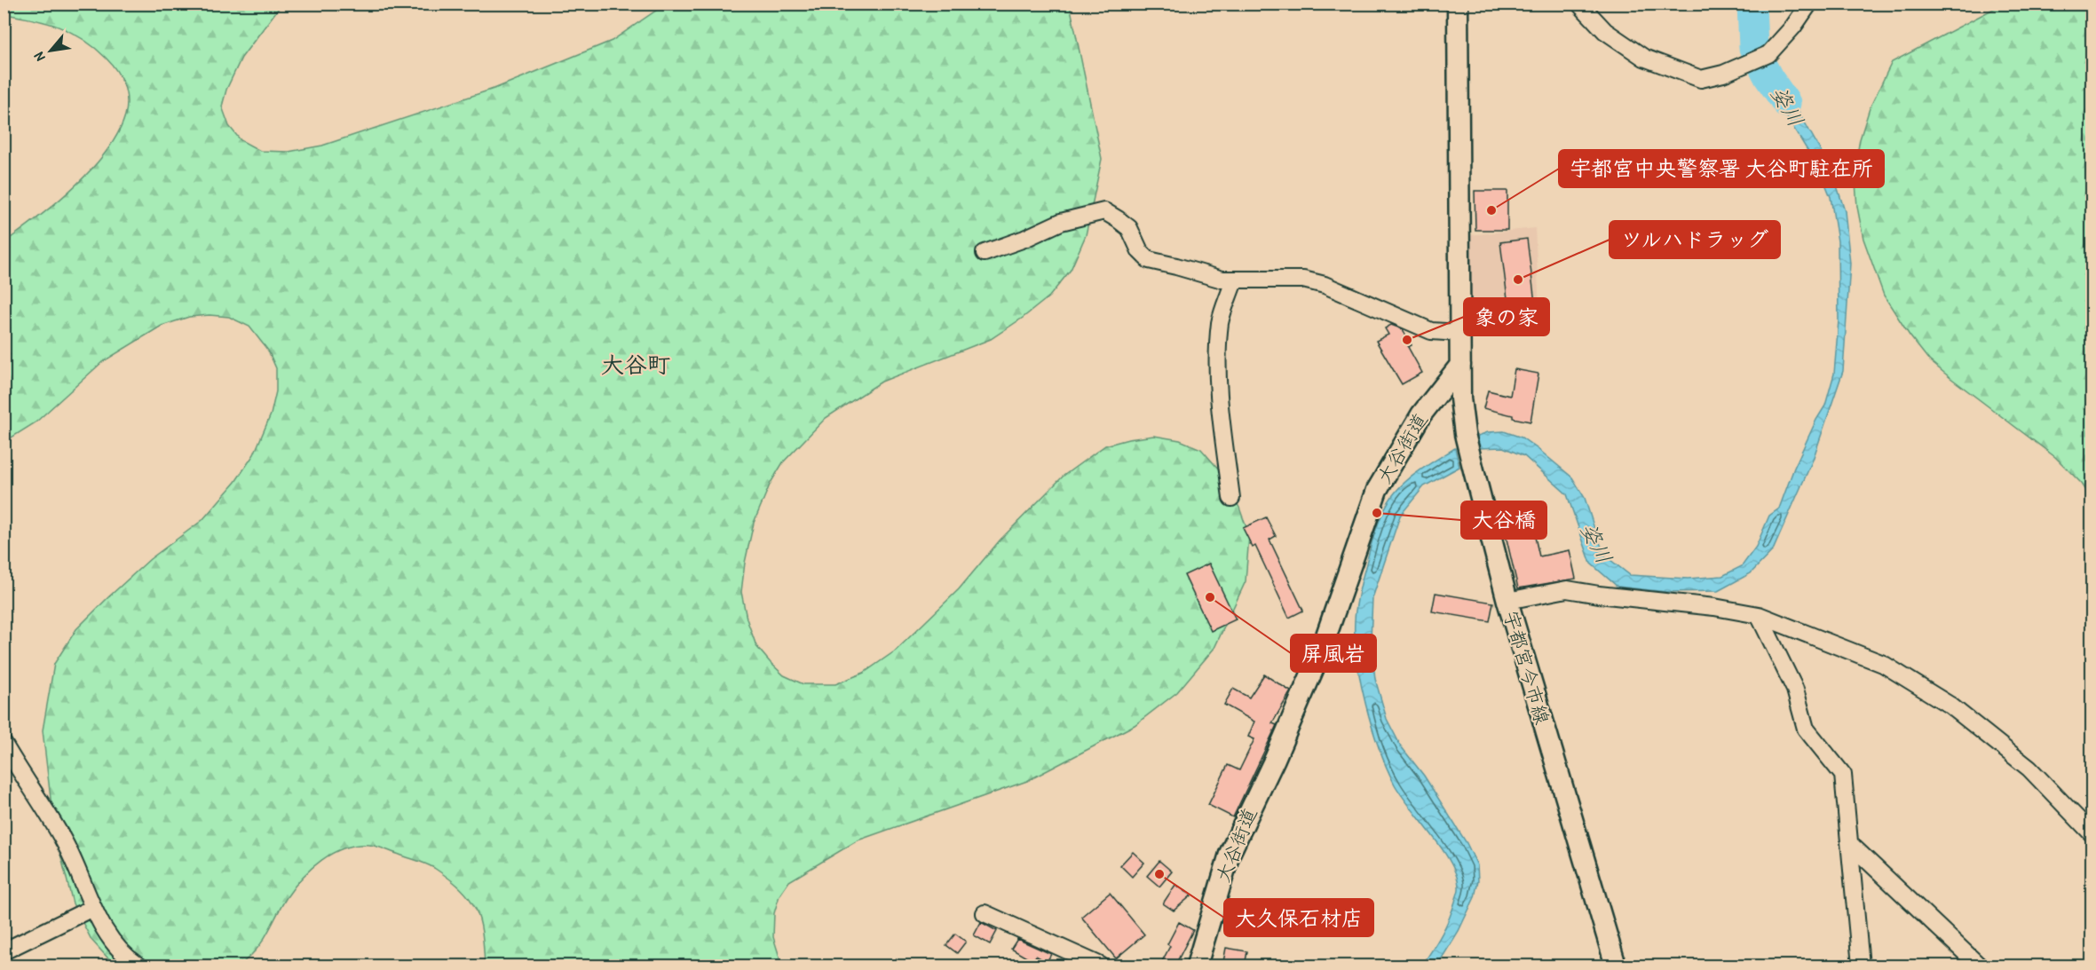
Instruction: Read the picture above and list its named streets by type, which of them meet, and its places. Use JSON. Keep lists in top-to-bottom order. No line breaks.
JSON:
{"streets":{"main road":["大谷街道","宇都宮今市線"]},"crossings":[["大谷街道","宇都宮今市線"]],"districts":["大谷町"],"water":["姿川"],"places":["宇都宮中央警察署 大谷町駐在所","ツルハドラッグ","象の家","大谷橋","屏風岩","大久保石材店"],"north":"bottom left"}
